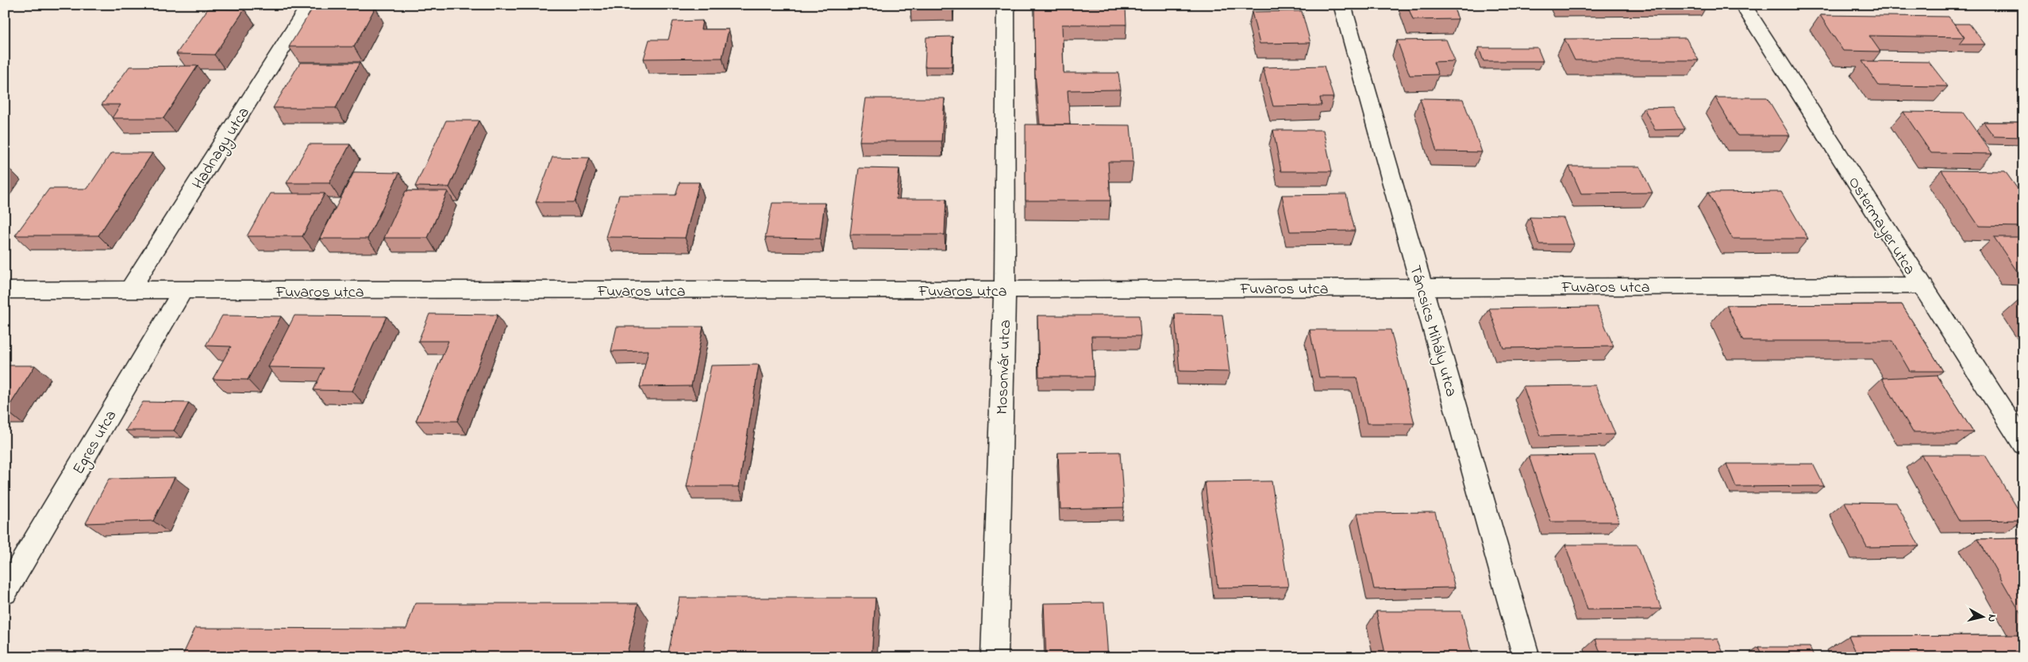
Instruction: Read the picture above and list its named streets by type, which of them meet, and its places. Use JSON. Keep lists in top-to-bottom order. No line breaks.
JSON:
{"streets":{"street":["Hadnagy utca","Ostermayer utca","Fuvaros utca","Táncsics Mihály utca","Mosonvár utca","Egres utca"]},"crossings":[["Hadnagy utca","Fuvaros utca"],["Ostermayer utca","Fuvaros utca"],["Fuvaros utca","Táncsics Mihály utca"],["Fuvaros utca","Mosonvár utca"],["Fuvaros utca","Egres utca"]],"north":"right"}
